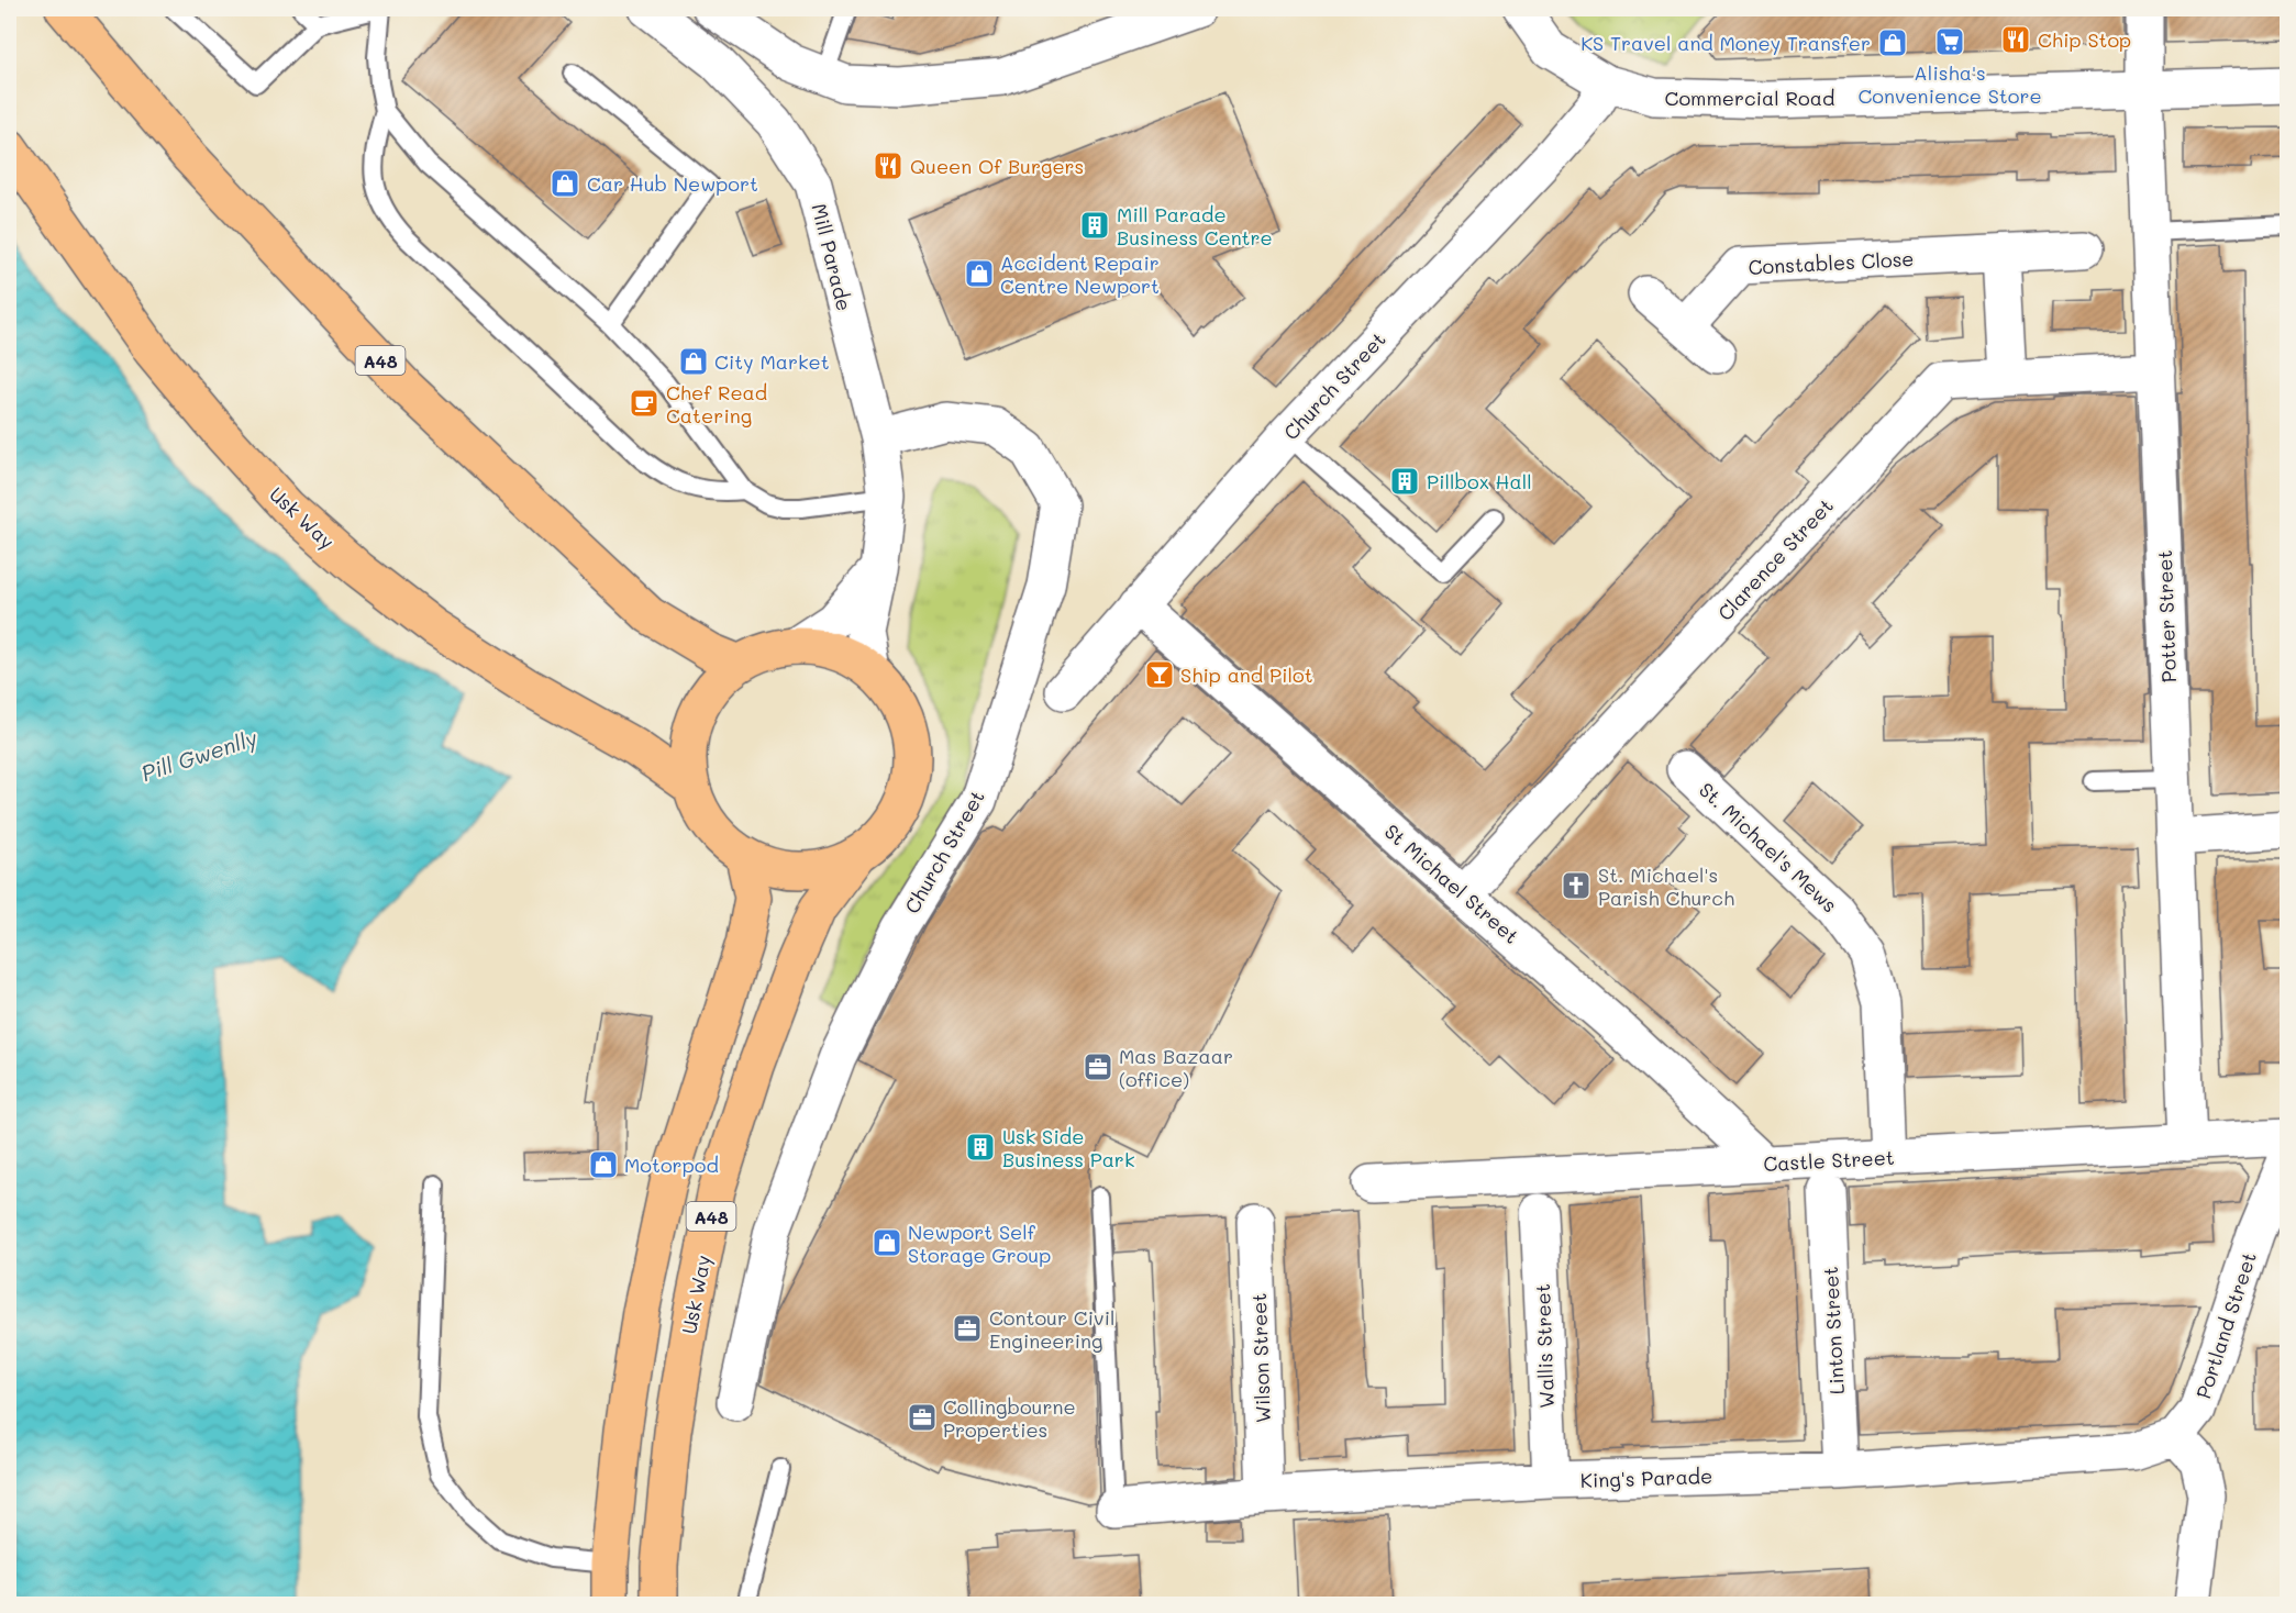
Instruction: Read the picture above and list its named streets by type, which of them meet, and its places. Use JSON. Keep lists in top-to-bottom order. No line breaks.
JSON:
{"streets":{"main road":["A48","Usk Way"],"street":["Commercial Road","Mill Parade","Constables Close","Church Street","Clarence Street","Potter Street","St. Michael's Mews","St Michael Street","Castle Street","Portland Street","Linton Street","Wallis Street","Wilson Street","King's Parade"]},"crossings":[["Commercial Road","Church Street"],["Commercial Road","Potter Street"],["Mill Parade","A48"],["Mill Parade","Church Street"],["Mill Parade","Usk Way"],["A48","Usk Way"],["Church Street","St Michael Street"],["Clarence Street","Potter Street"],["Clarence Street","St Michael Street"],["Potter Street","Castle Street"],["St. Michael's Mews","Castle Street"],["St Michael Street","Castle Street"],["Portland Street","King's Parade"],["Linton Street","King's Parade"],["Wallis Street","King's Parade"],["Wilson Street","King's Parade"]],"water":["Pill Gwenlly"],"places":{"restaurant":["Chip Stop","Queen Of Burgers"],"supermarket":["Alisha's Convenience Store"],"shop":["KS Travel and Money Transfer","Car Hub Newport","Accident Repair Centre Newport","City Market","Motorpod","Newport Self Storage Group"],"building":["Mill Parade Business Centre","Pillbox Hall","Usk Side Business Park"],"cafe":["Chef Read Catering"],"bar":["Ship and Pilot"],"church":["St. Michael's Parish Church"],"office":["Mas Bazaar (office)","Contour Civil Engineering","Collingbourne Properties"]}}
